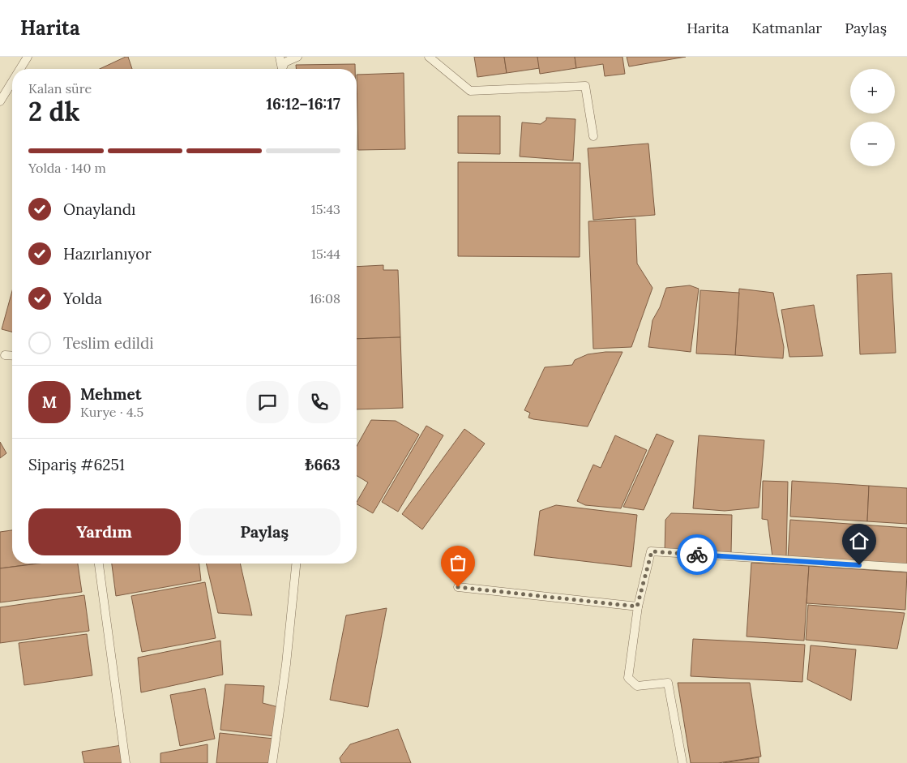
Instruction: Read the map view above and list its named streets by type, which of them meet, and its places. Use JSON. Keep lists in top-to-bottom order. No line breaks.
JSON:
{"page":{"header":"Harita","nav":["Harita","Katmanlar","Paylaş"],"map_buttons":["+","−"],"heading":["2 dk","Kalan süre","16:12–16:17"],"panel":["Mehmet","Kurye · 4.5","Sipariş #6251","₺663"],"bar":"Yolda · 140 m","list":[["Onaylandı","15:43"],["Hazırlanıyor","15:44"],["Yolda","16:08"],"Teslim edildi"],"round":"M","buttons":["Yardım","Paylaş"]}}
